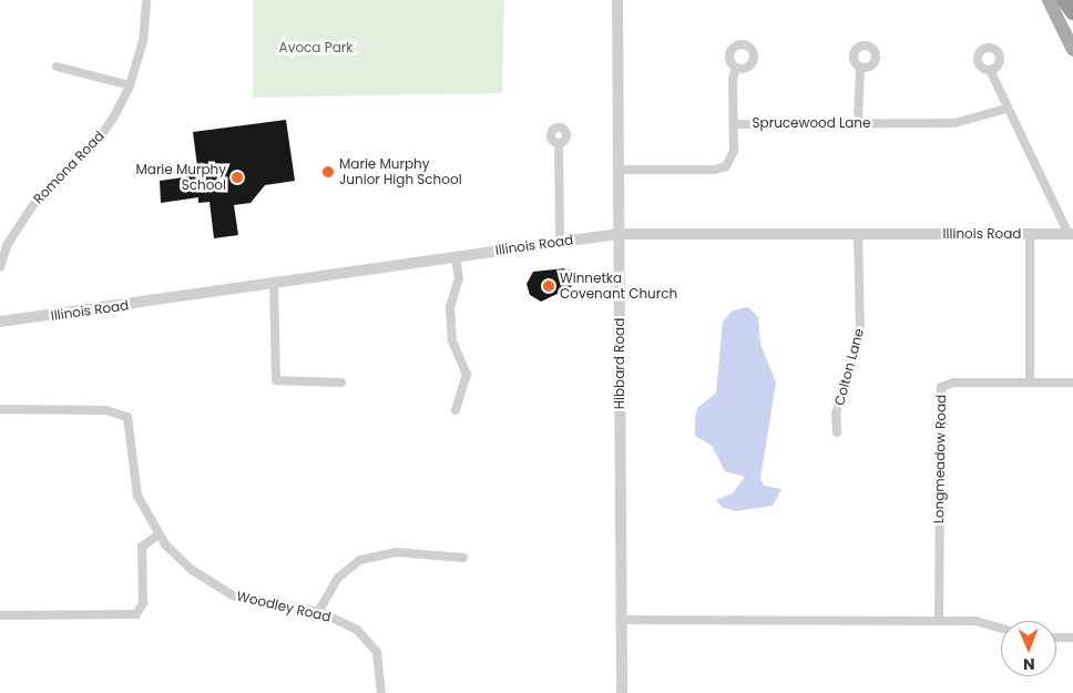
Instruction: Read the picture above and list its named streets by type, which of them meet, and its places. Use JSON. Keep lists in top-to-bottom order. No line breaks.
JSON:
{"streets":{"street":["Sprucewood Lane","Romona Road","Illinois Road","Hibbard Road","Colton Lane","Longmeadow Road","Woodley Road"]},"crossings":[["Sprucewood Lane","Hibbard Road"],["Illinois Road","Hibbard Road"],["Illinois Road","Colton Lane"]],"parks":["Avoca Park"],"places":["Marie Murphy Junior High School","Marie Murphy School","Winnetka Covenant Church"],"north":"bottom"}
